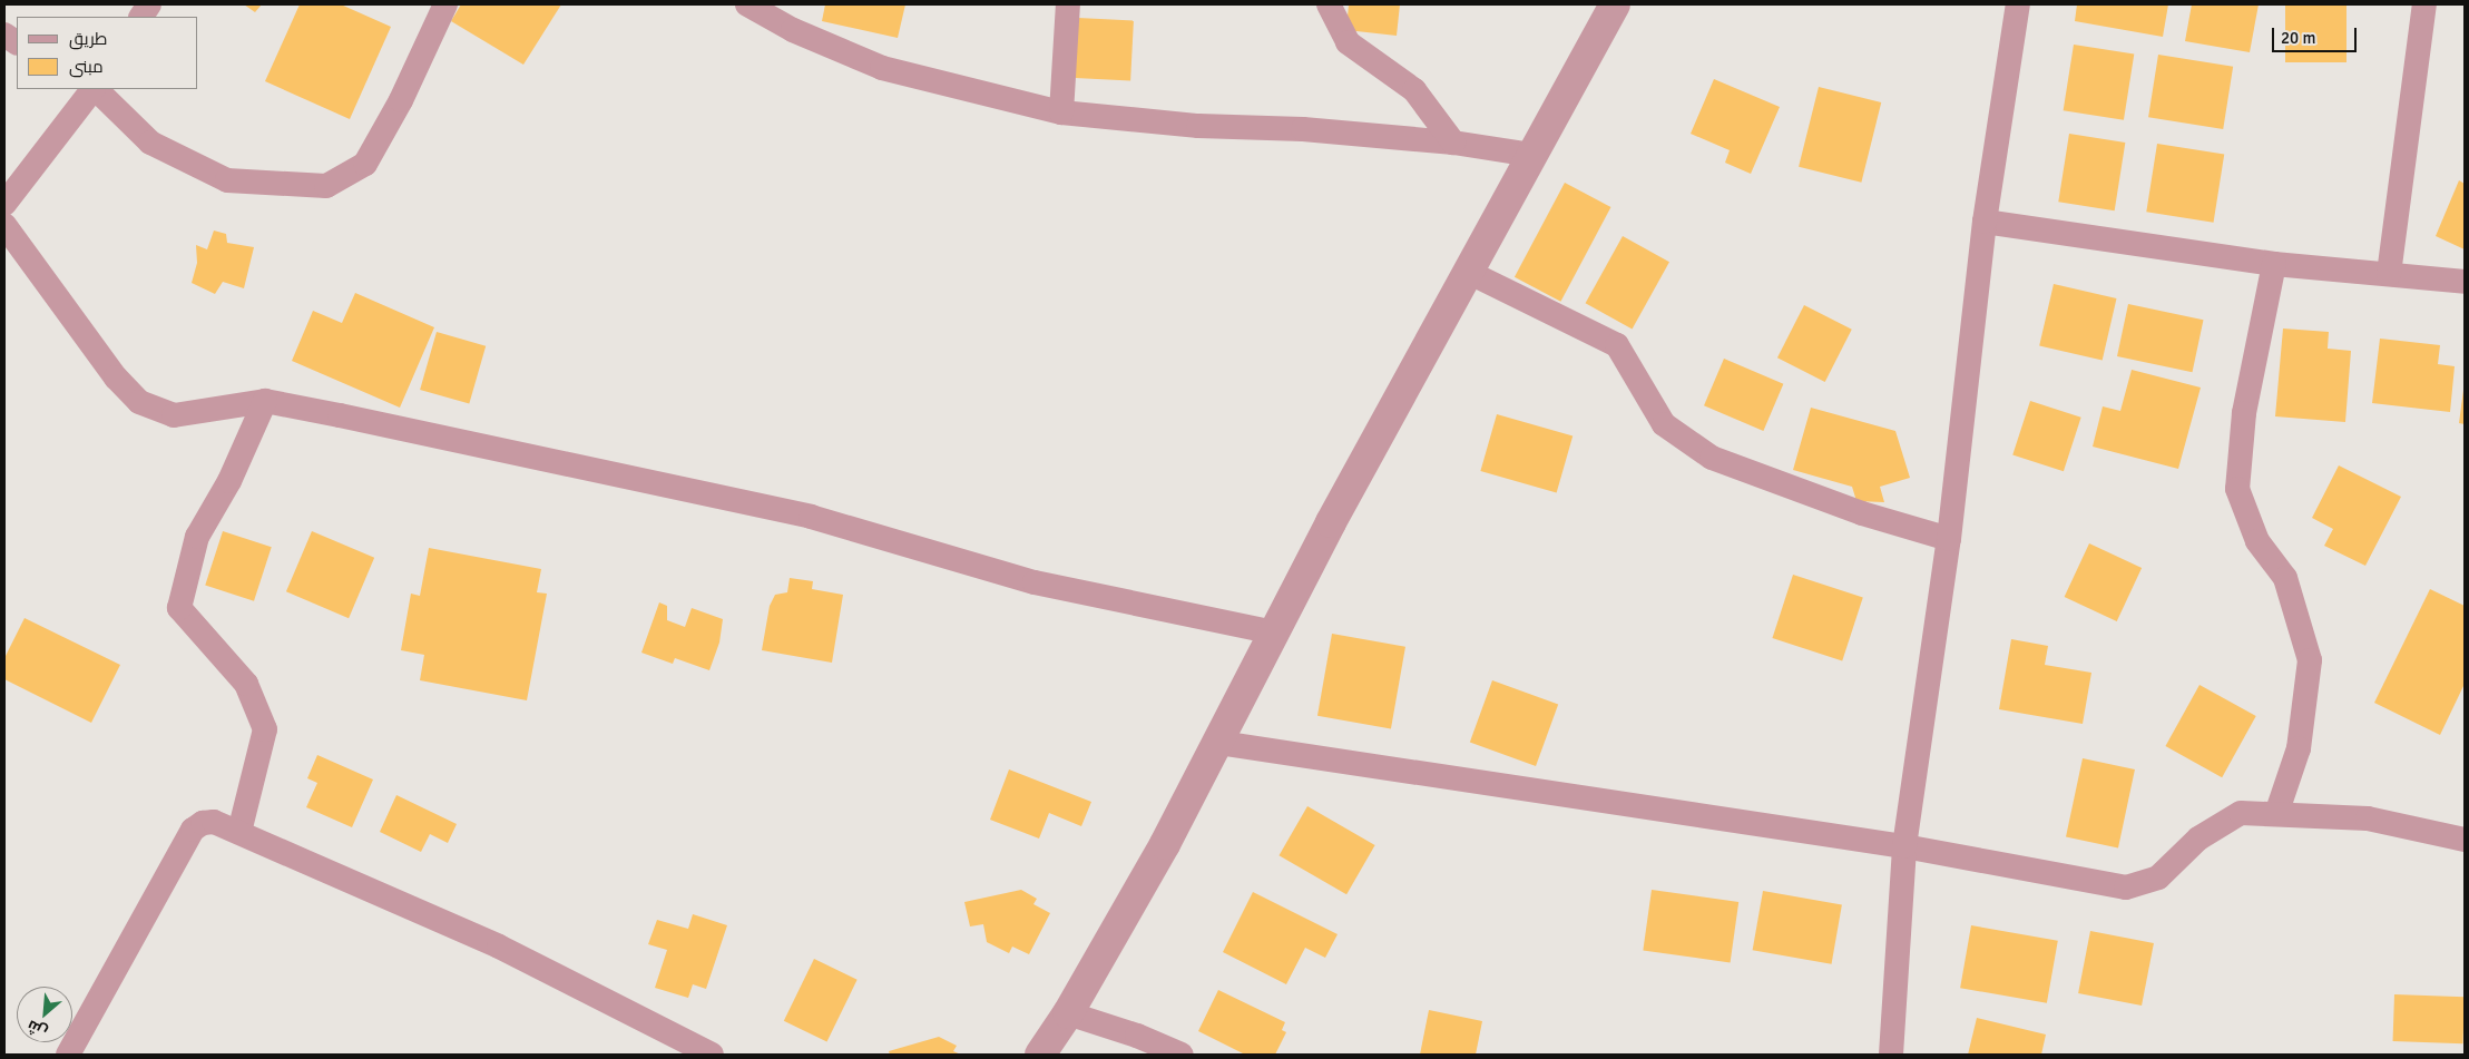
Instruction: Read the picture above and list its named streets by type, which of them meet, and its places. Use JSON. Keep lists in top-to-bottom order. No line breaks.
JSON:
{"legend":["طريق","مبنى"],"scale_bar":"20 m","north":"bottom left"}
